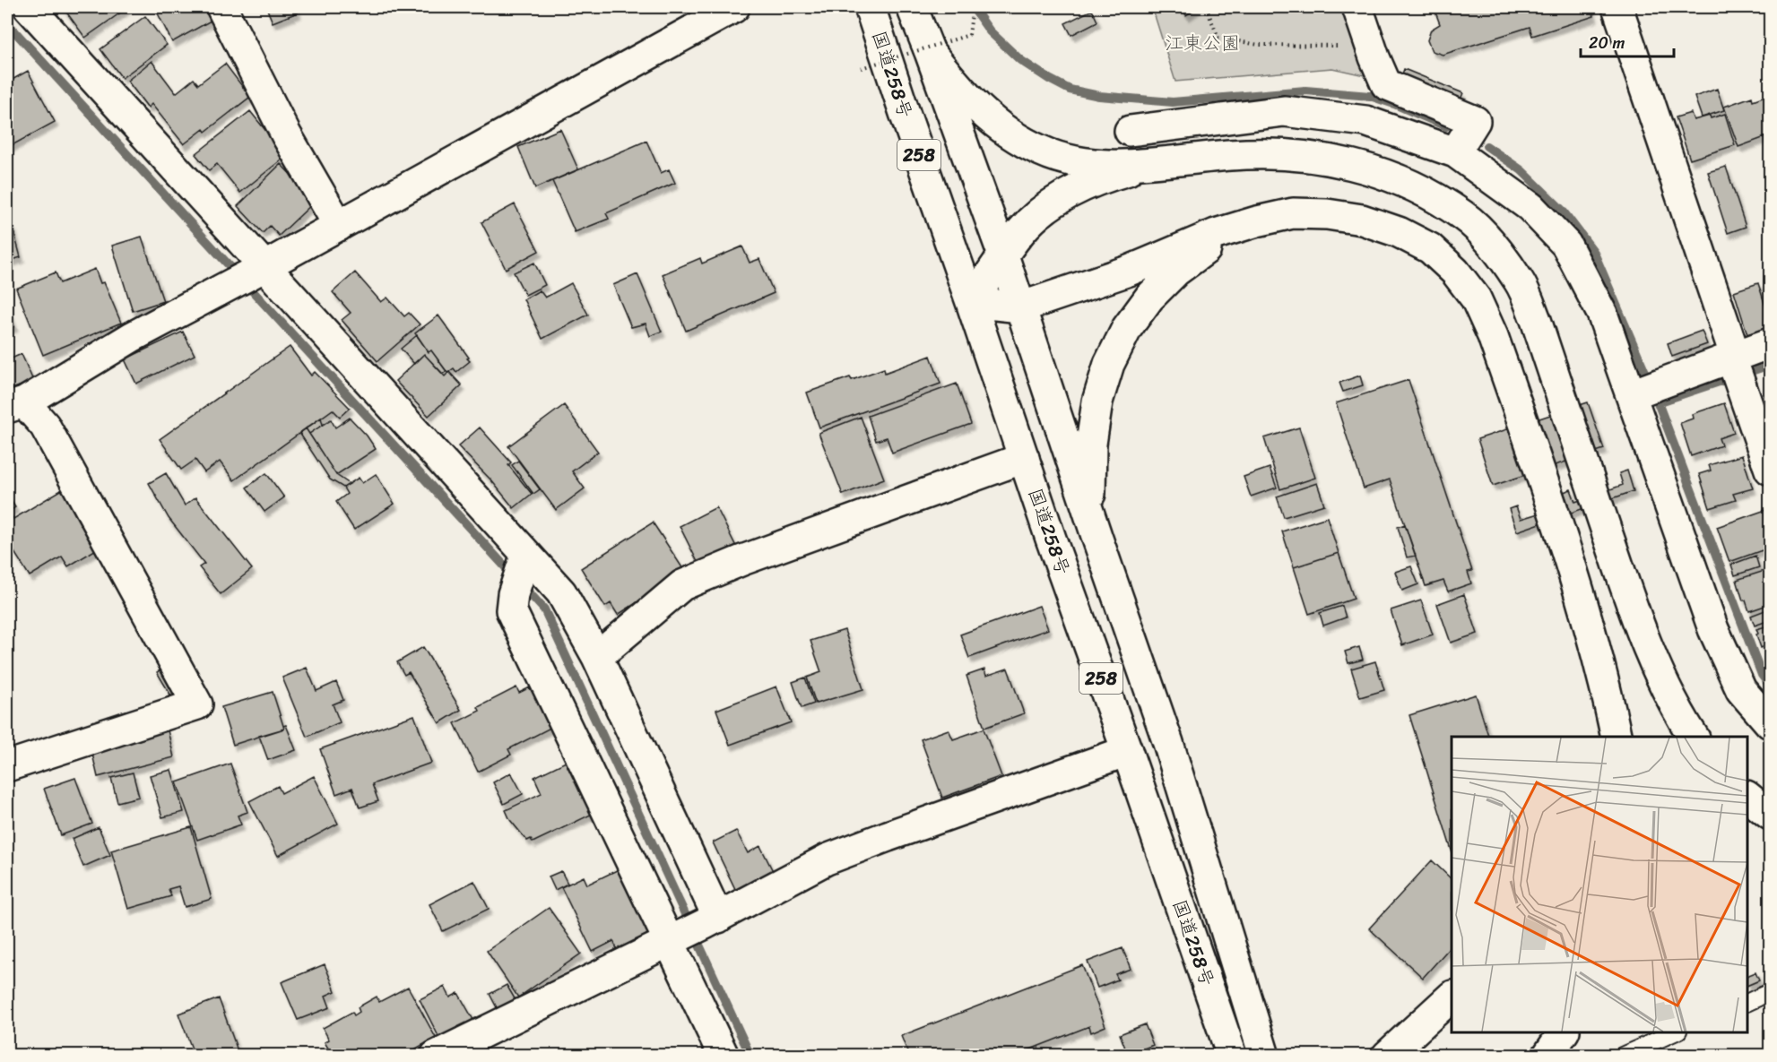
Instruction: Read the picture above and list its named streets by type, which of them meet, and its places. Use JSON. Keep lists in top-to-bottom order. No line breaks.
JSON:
{"streets":{"main road":["国道258号","258"]},"parks":["江東公園"],"scale_bar":"20 m"}
